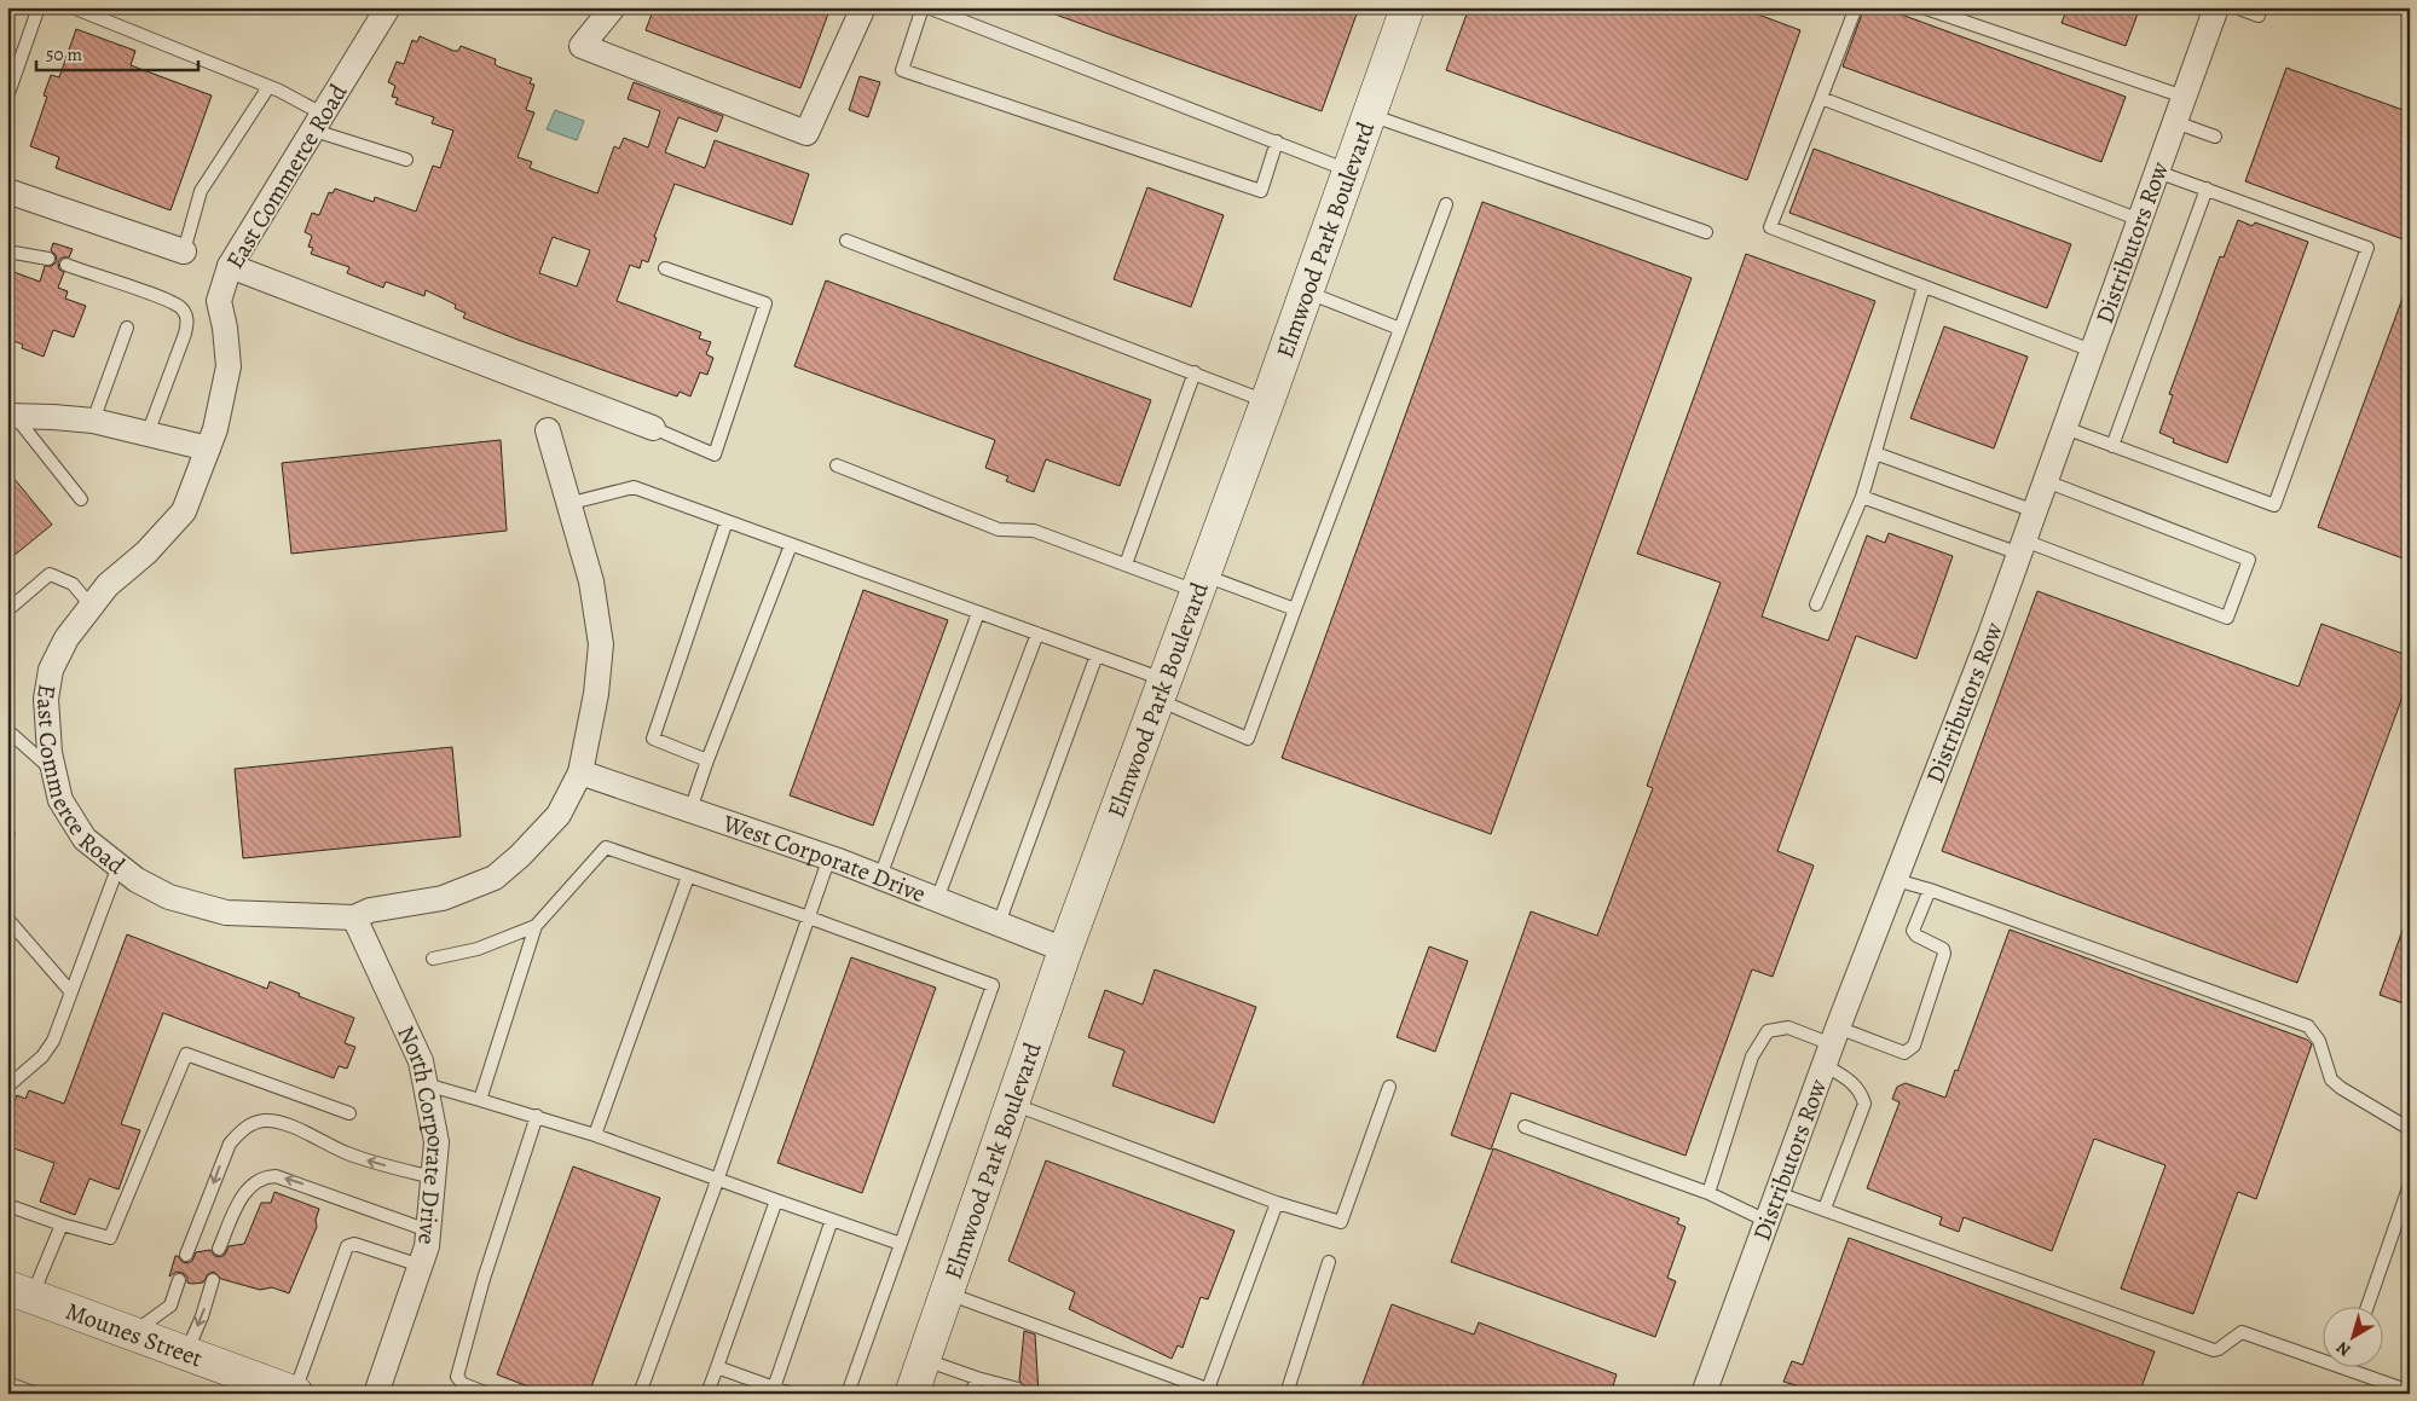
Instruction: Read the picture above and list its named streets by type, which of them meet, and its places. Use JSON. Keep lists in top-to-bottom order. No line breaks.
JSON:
{"streets":{"street":["East Commerce Road","Elmwood Park Boulevard","Distributors Row","West Corporate Drive","North Corporate Drive","Mounes Street"]},"crossings":[["East Commerce Road","West Corporate Drive"],["East Commerce Road","North Corporate Drive"],["Elmwood Park Boulevard","West Corporate Drive"]],"scale_bar":"50 m","north":"bottom left"}
